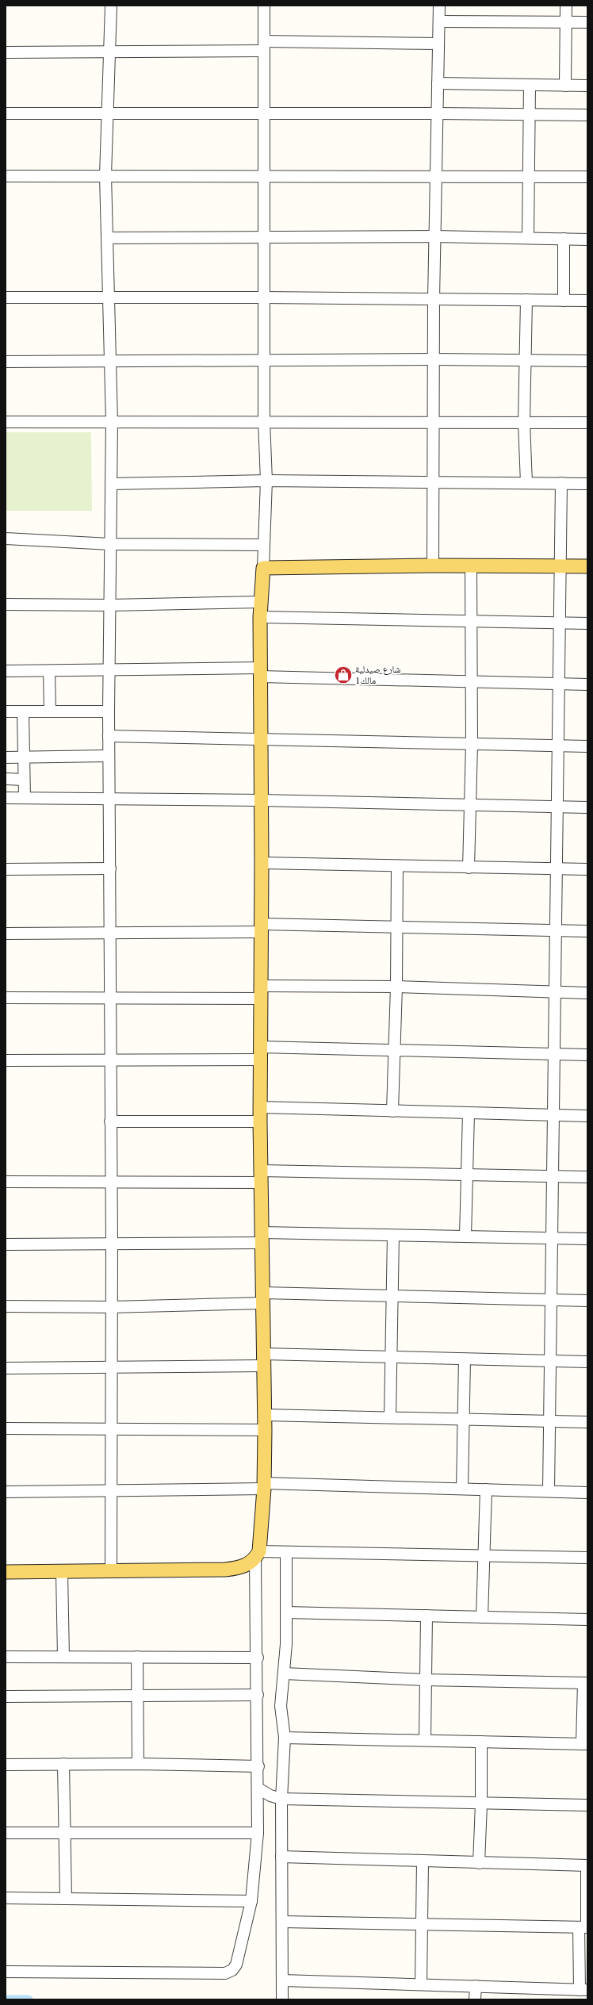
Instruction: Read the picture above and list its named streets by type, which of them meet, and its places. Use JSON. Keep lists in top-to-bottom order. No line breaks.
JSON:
{"places":{"shop":["شارع صيدلية مالك1"]}}
